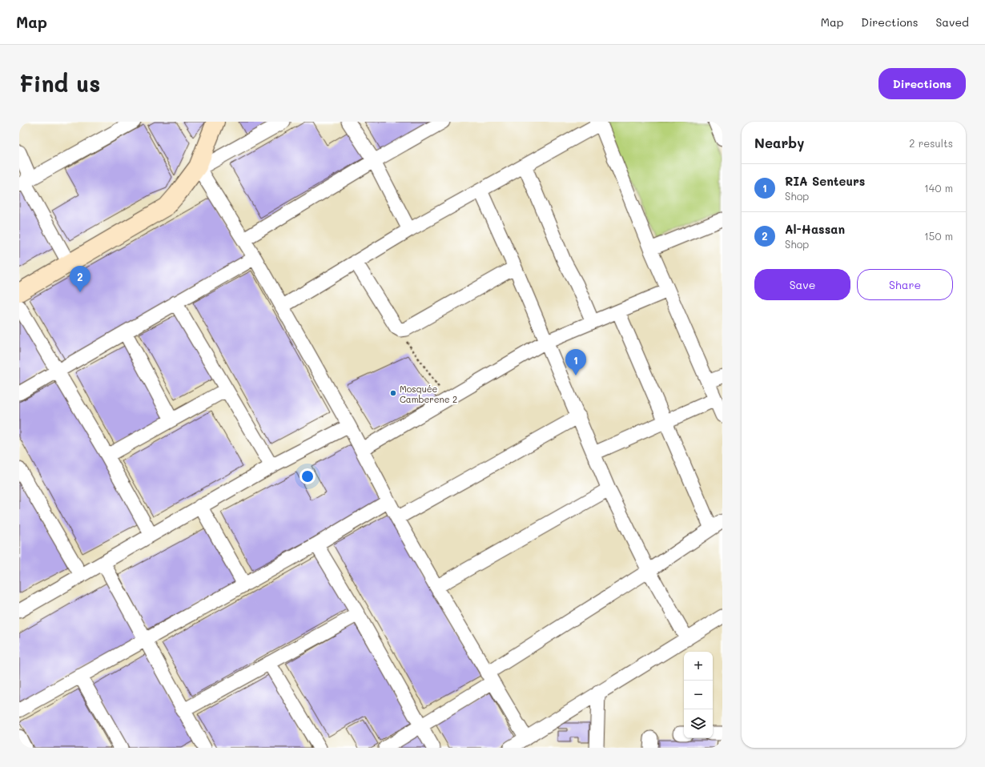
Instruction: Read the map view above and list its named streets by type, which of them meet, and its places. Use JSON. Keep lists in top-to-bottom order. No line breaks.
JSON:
{"places":["Mosquée Camberene 2"],"page":{"header":"Map","nav":["Map","Directions","Saved"],"buttons":["Directions",["Save","Share"]],"title":"Find us","heading":["Nearby","2 results"],"list":[{"mark":"1","name":"RIA Senteurs","note":"Shop","value":"140 m"},{"mark":"2","name":"Al-Hassan","note":"Shop","value":"150 m"}],"pins":["2","1"],"map_buttons":["+","−"]}}
